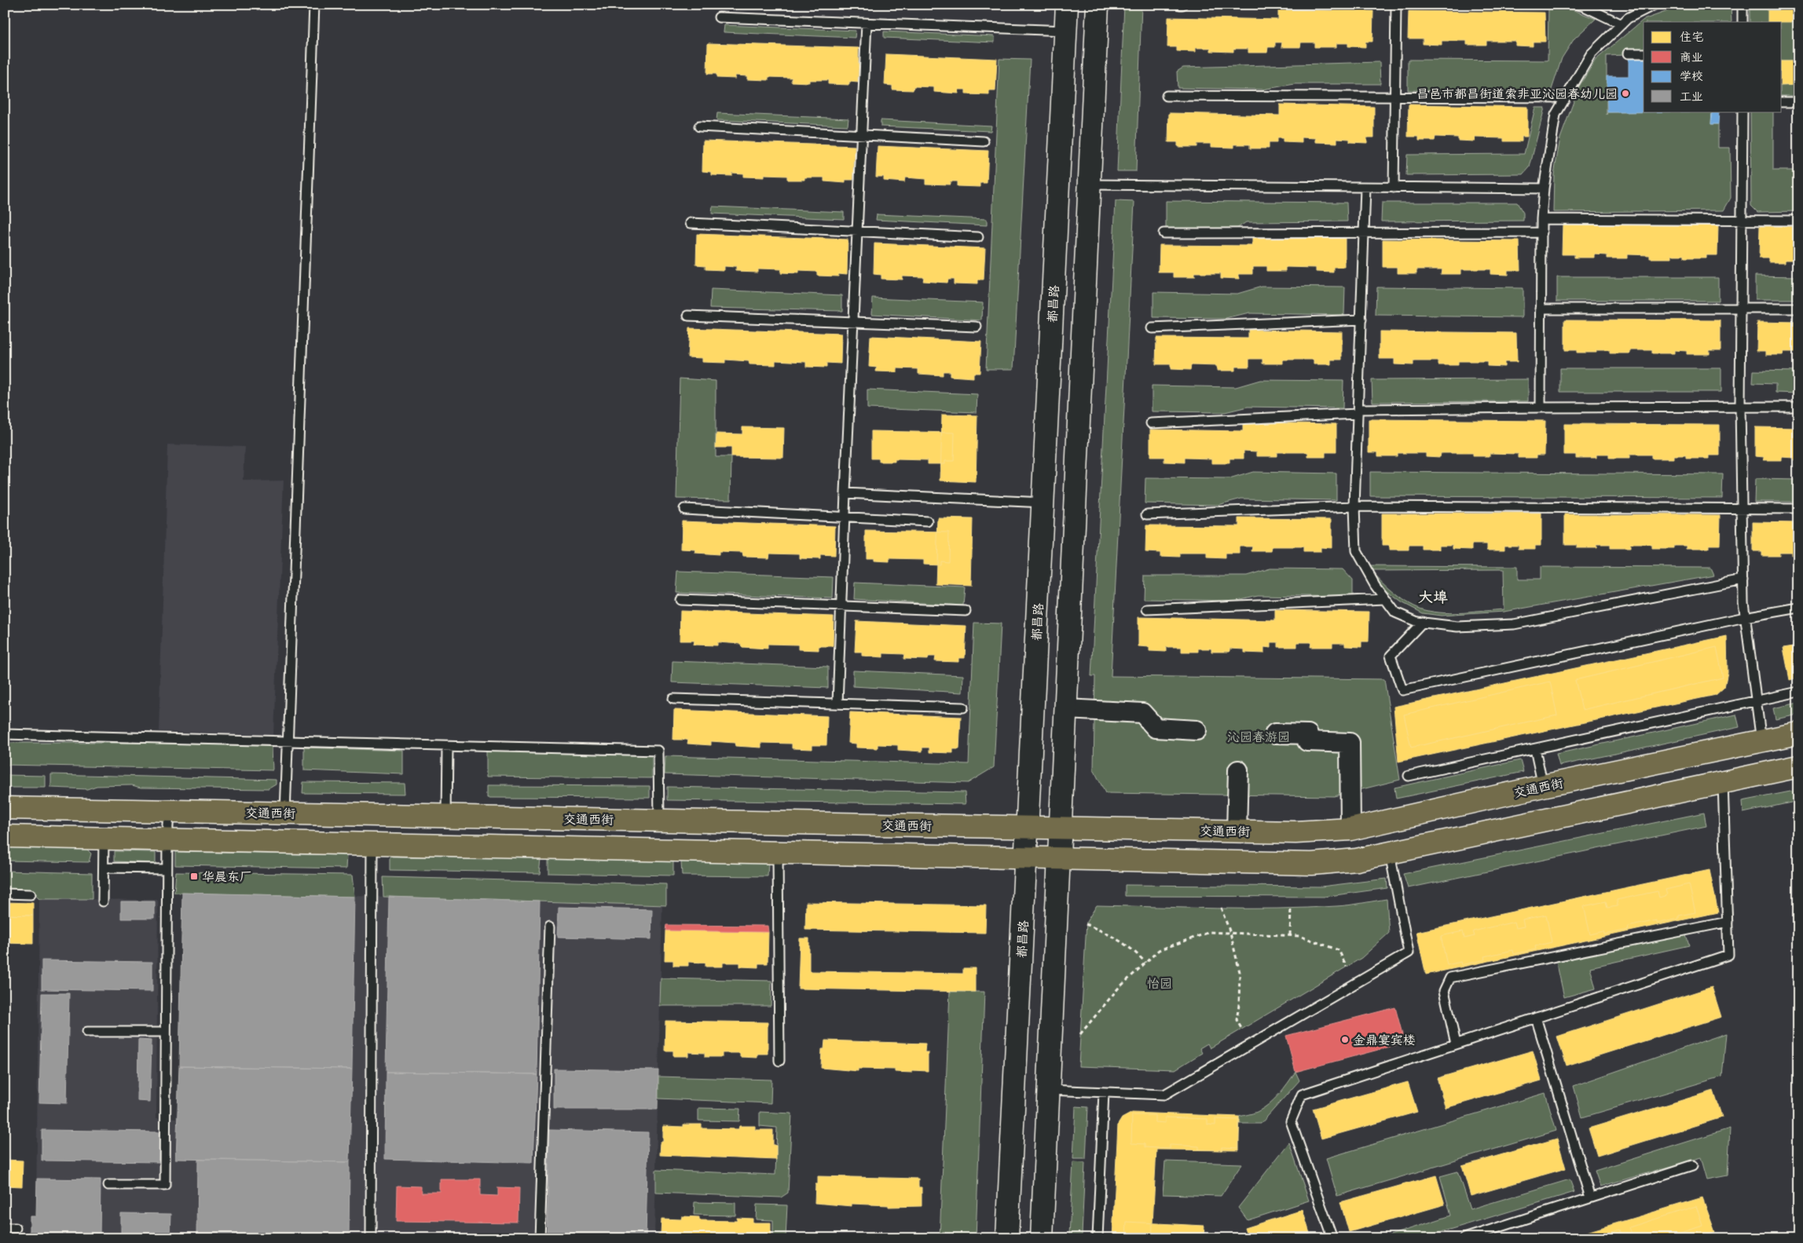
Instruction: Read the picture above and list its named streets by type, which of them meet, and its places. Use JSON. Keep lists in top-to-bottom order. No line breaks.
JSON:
{"streets":{"main road":["都昌路","交通西街"]},"crossings":[["都昌路","交通西街"]],"districts":["大埠"],"parks":["沁园春游园","怡园"],"places":{"other":["昌邑市都昌街道索非亚沁园春幼儿园","金鼎宴宾楼"],"transit":["华晨东厂"]},"legend":["住宅","商业","学校","工业"]}
